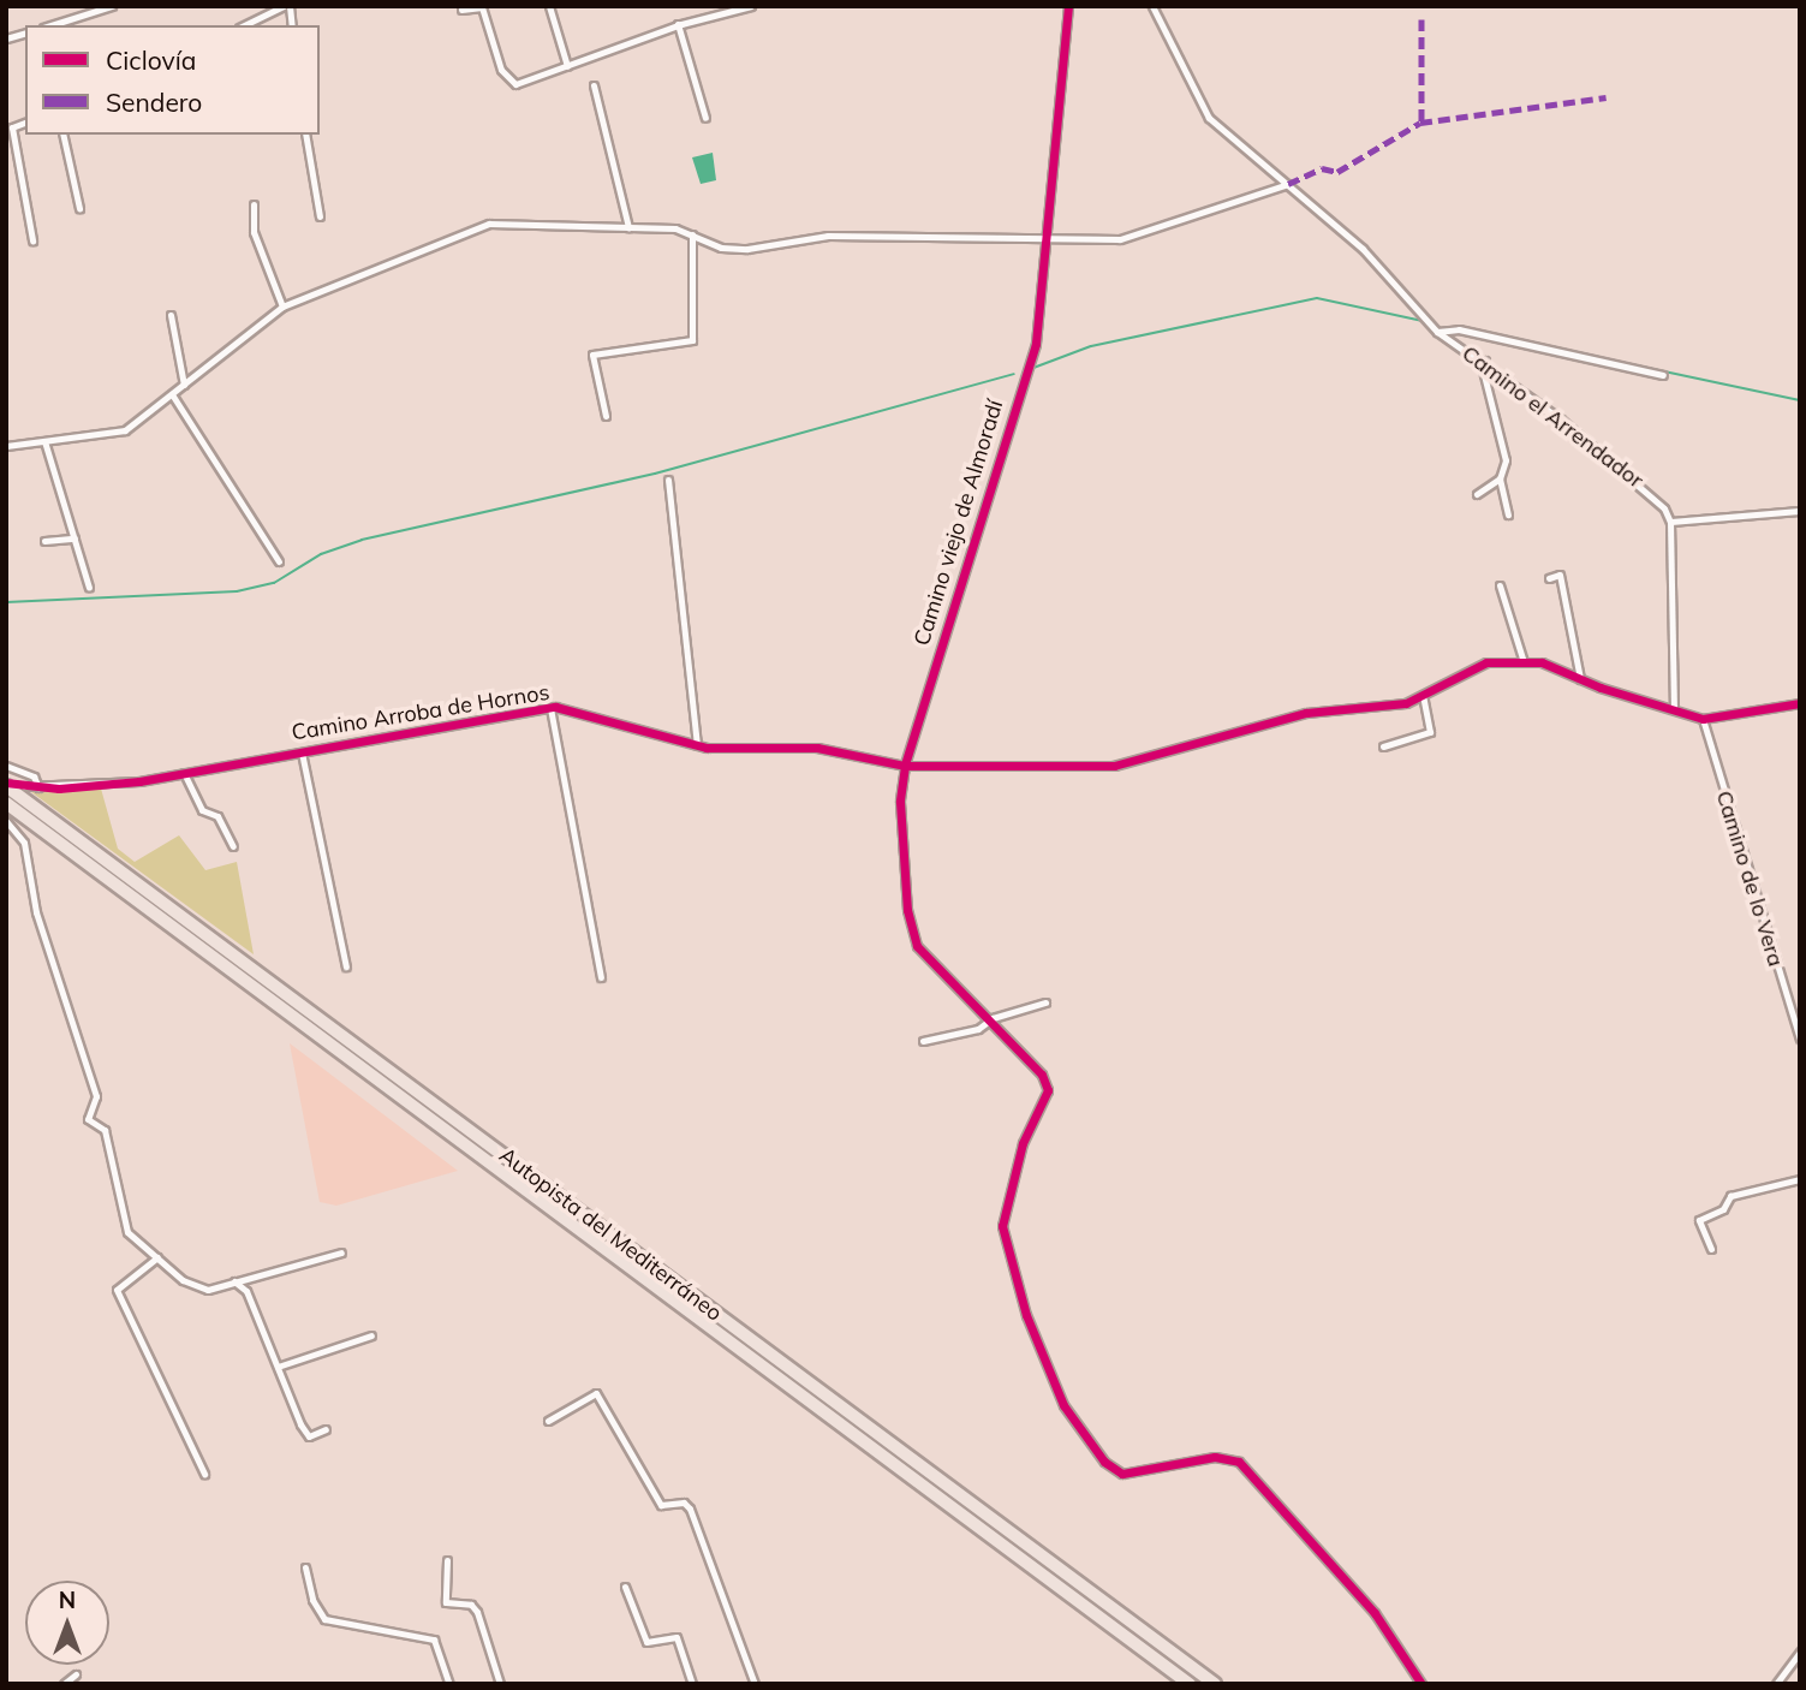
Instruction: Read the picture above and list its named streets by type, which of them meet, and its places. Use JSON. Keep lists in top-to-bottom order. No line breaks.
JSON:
{"streets":{"highway":["Autopista del Mediterráneo"],"street":["Camino el Arrendador","Camino viejo de Almoradí","Camino Arroba de Hornos","Camino de lo Vera"]},"crossings":[["Camino viejo de Almoradí","Camino Arroba de Hornos"],["Camino Arroba de Hornos","Camino de lo Vera"]],"legend":["Ciclovía","Sendero"],"north":"top"}
